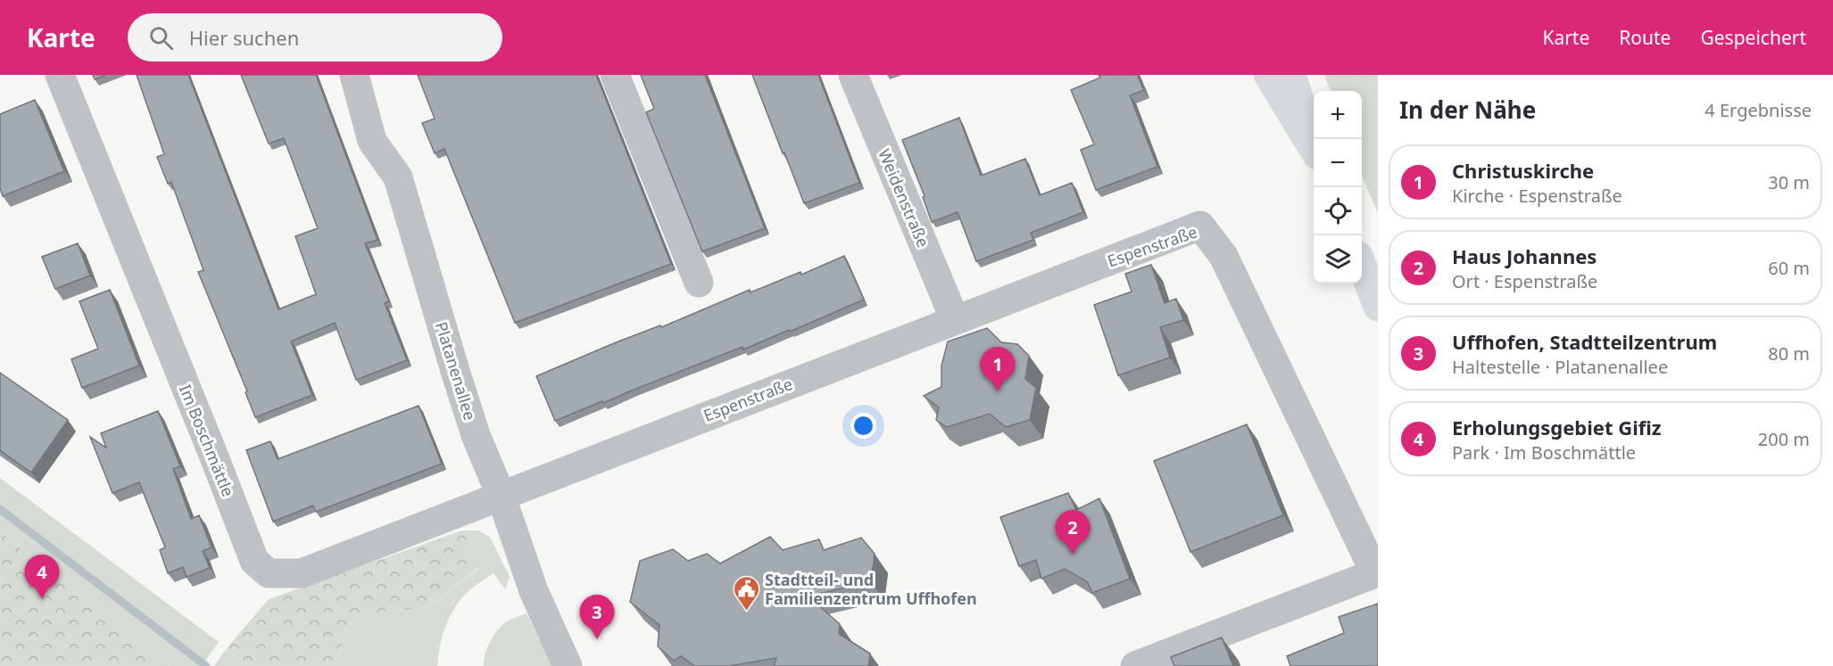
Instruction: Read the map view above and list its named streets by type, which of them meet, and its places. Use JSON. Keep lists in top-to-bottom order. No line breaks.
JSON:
{"streets":{"street":["Weidenstraße","Espenstraße","Platanenallee","Im Boschmättle"]},"crossings":[["Weidenstraße","Espenstraße"],["Espenstraße","Platanenallee"],["Espenstraße","Im Boschmättle"],["Platanenallee","Im Boschmättle"]],"places":{"public building":["Stadtteil- und Familienzentrum Uffhofen"]},"page":{"header":"Karte","search":"Hier suchen","nav":["Karte","Route","Gespeichert"],"heading":["In der Nähe","4 Ergebnisse"],"map_buttons":["+","−"],"list":[{"mark":"1","name":"Christuskirche","note":"Kirche · Espenstraße","value":"30 m"},{"mark":"2","name":"Haus Johannes","note":"Ort · Espenstraße","value":"60 m"},{"mark":"3","name":"Uffhofen, Stadtteilzentrum","note":"Haltestelle · Platanenallee","value":"80 m"},{"mark":"4","name":"Erholungsgebiet Gifiz","note":"Park · Im Boschmättle","value":"200 m"}],"pins":["1","2","4","3"]}}
